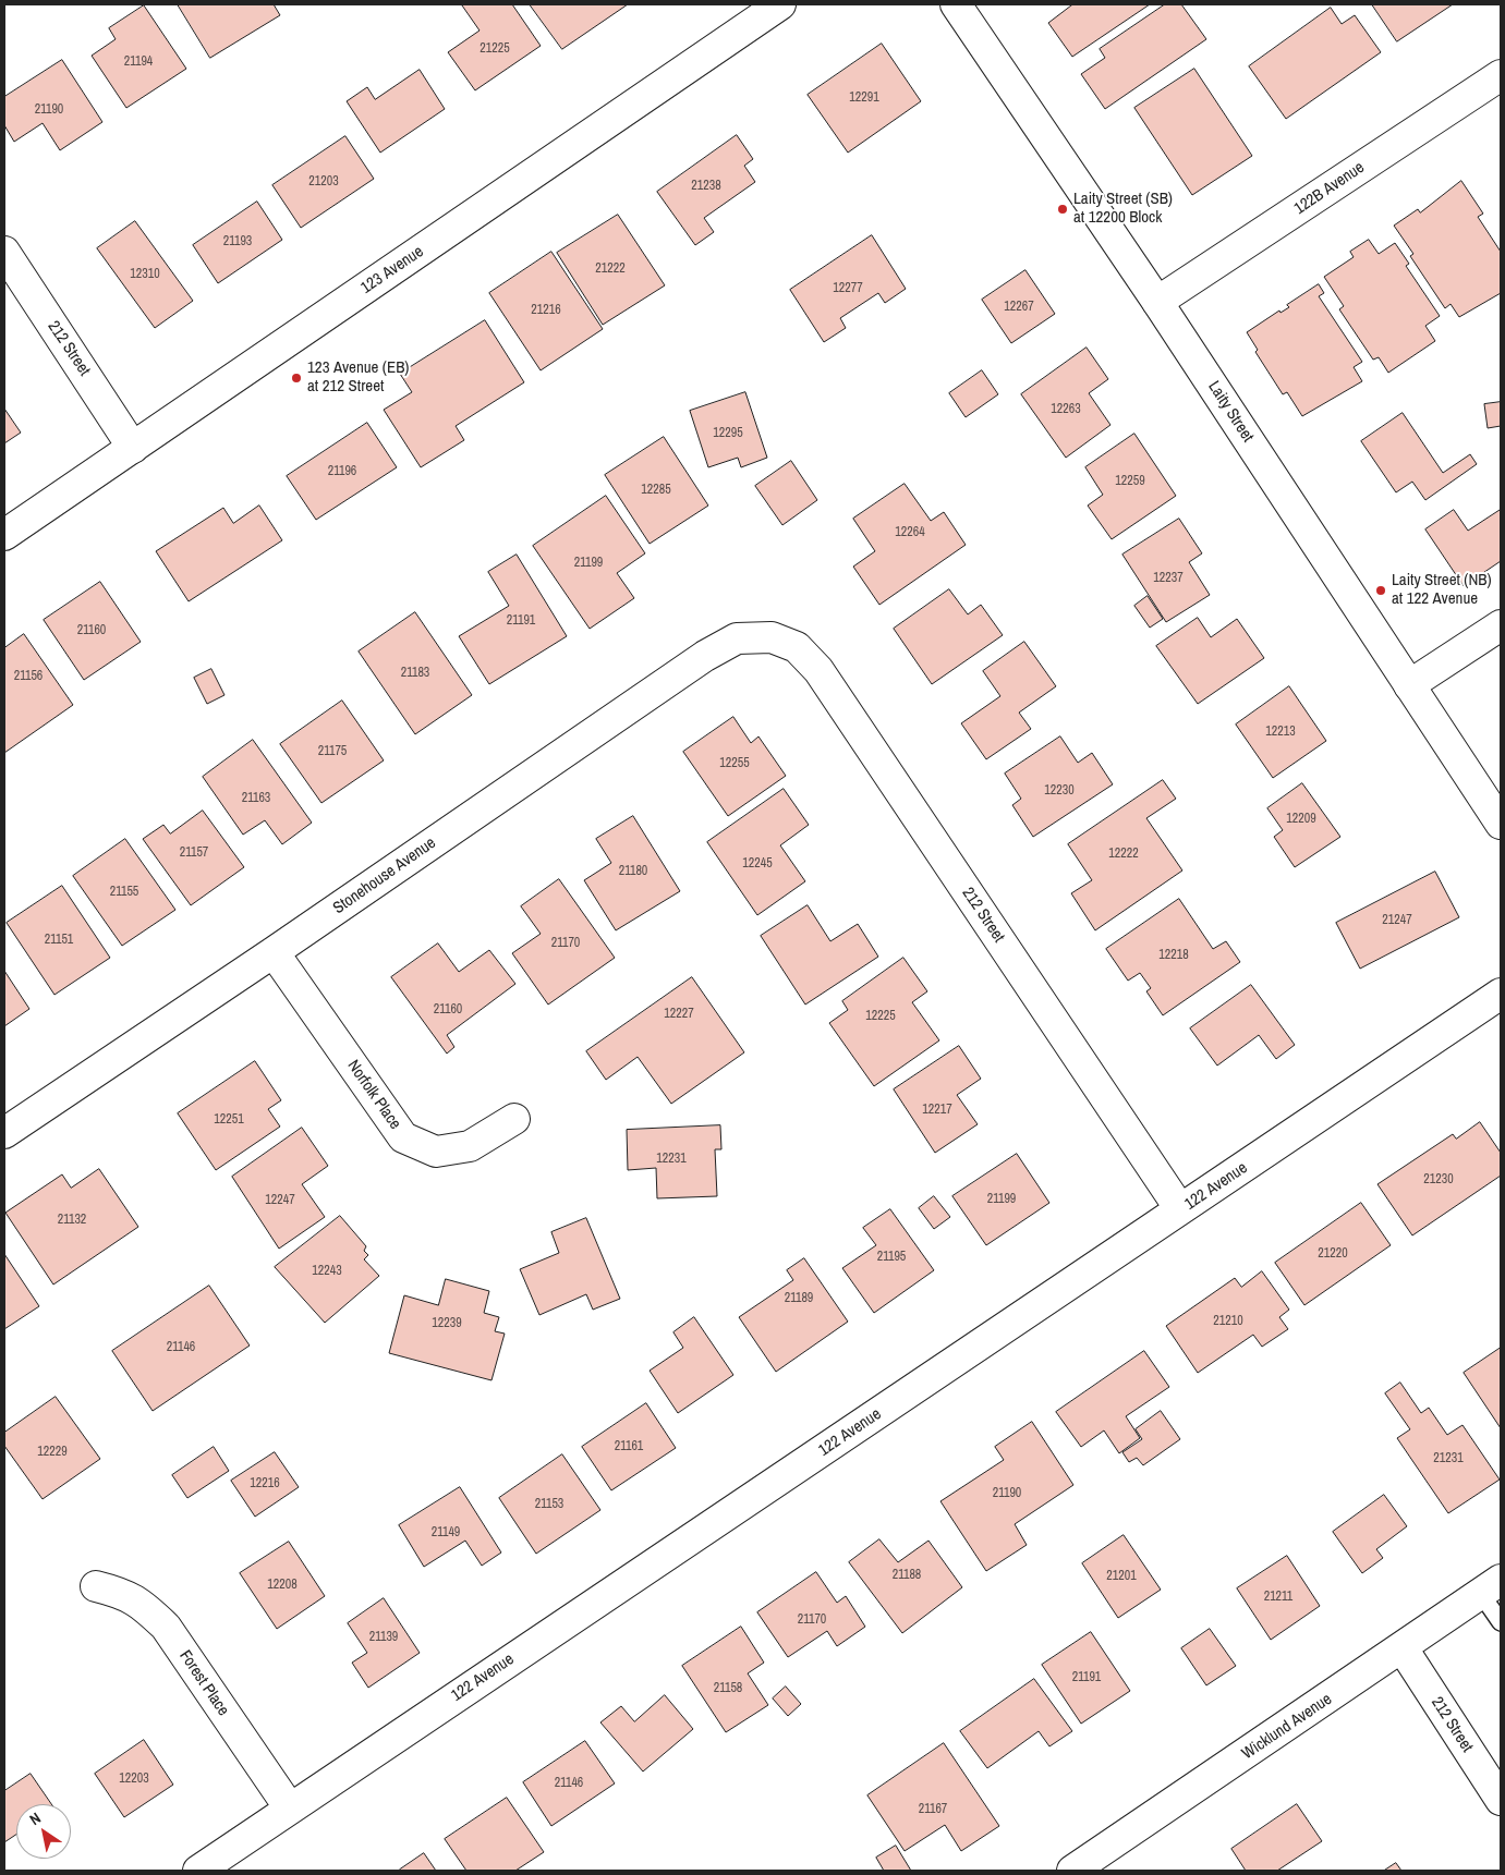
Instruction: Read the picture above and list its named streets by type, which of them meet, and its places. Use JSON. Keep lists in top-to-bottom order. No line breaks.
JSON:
{"streets":{"street":["122B Avenue","123 Avenue","212 Street","Laity Street","Stonehouse Avenue","Norfolk Place","122 Avenue","Forest Place","Wicklund Avenue"]},"crossings":[["122B Avenue","Laity Street"],["123 Avenue","212 Street"],["212 Street","Stonehouse Avenue"],["212 Street","122 Avenue"],["212 Street","Wicklund Avenue"],["Stonehouse Avenue","Norfolk Place"],["122 Avenue","Forest Place"]],"places":["Laity Street (SB) at 12200 Block","123 Avenue (EB) at 212 Street","Laity Street (NB) at 122 Avenue"],"house_numbers":["21225","21194","12291","21190","21203","21238","21193","21222","12310","12277","12267","21216","12263","12295","21196","12259","12285","12264","21199","12237","21191","21160","21183","21156","12213","21175","12255","12230","21163","12209","21157","12222","12245","21180","21155","21247","21151","21170","12218","21160","12227","12225","12217","12251","12231","21230","21199","12247","21132","21220","21195","12243","21189","21210","12239","21146","21161","12229","21231","12216","21190","21153","21149","21188","21201","12208","21211","21170","21139","21191","21158","12203","21146","21167"],"north":"top left"}
